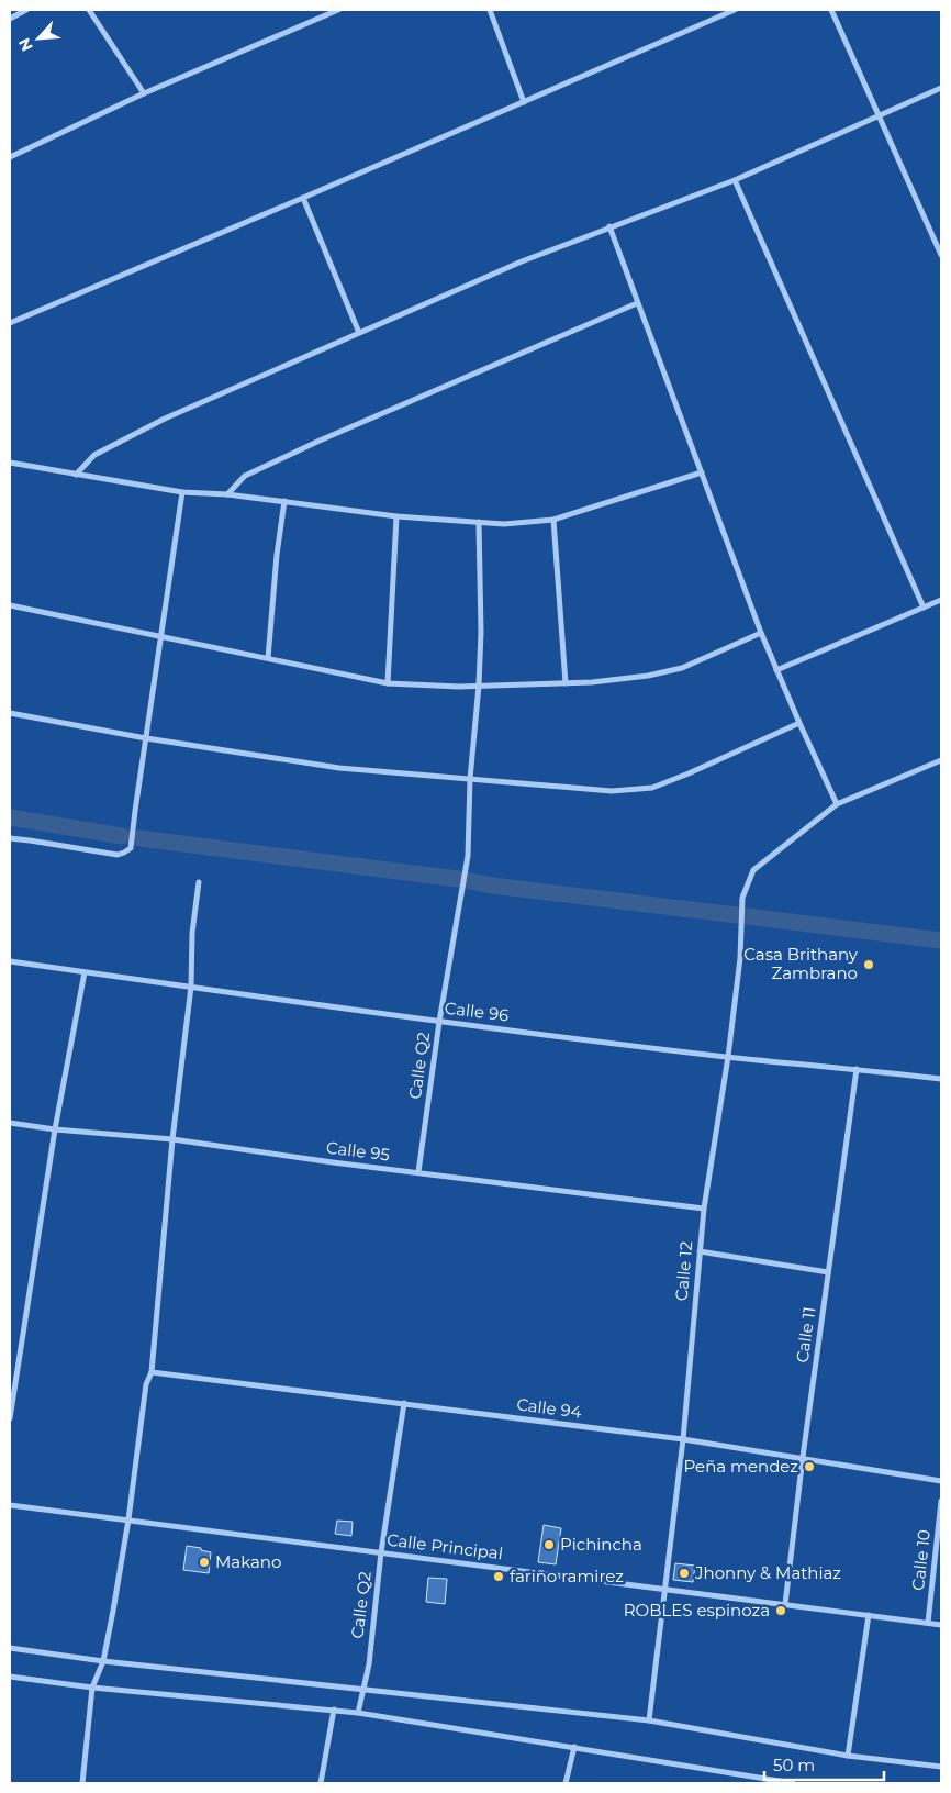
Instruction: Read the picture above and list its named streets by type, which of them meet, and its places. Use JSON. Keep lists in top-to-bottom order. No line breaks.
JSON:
{"streets":{"street":["Calle 96","Calle Q2","Calle 95","Calle 12","Calle 11","Calle 94","Calle Principal","Calle 10"]},"crossings":[["Calle 96","Calle Q2"],["Calle 96","Calle 12"],["Calle 96","Calle 11"],["Calle Q2","Calle 95"],["Calle Q2","Calle 94"],["Calle Q2","Calle Principal"],["Calle 95","Calle 12"],["Calle 12","Calle 94"],["Calle 12","Calle Principal"],["Calle 11","Calle 94"],["Calle 11","Calle Principal"],["Calle Principal","Calle 10"]],"places":["Casa Brithany Zambrano","Peña mendez","Pichincha","Makano","Jhonny & Mathiaz","fariño ramirez","ROBLES espinoza"],"scale_bar":"50 m","north":"bottom left"}
